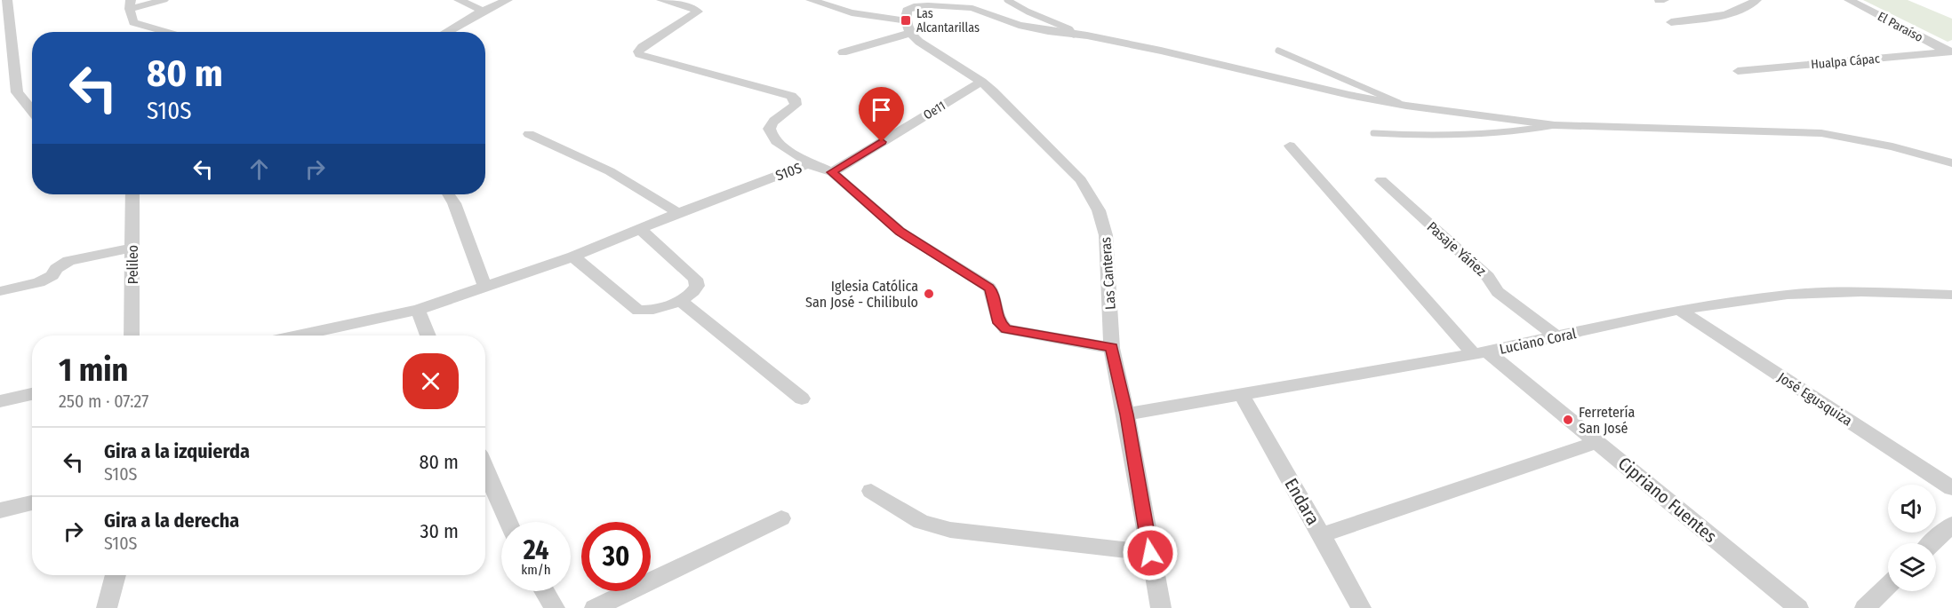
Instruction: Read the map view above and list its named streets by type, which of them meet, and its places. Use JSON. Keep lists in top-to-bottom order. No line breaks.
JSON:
{"streets":{"street":["El Paraíso","Hualpa Cápac","Oe11","S10S","Pasaje Yáñez","Pelileo","Las Canteras","Luciano Coral","José Egusquiza","Cipriano Fuentes","Endara"]},"crossings":[["El Paraíso","Hualpa Cápac"],["Oe11","S10S"],["Oe11","Las Canteras"],["S10S","Las Canteras"],["Pasaje Yáñez","Luciano Coral"],["Las Canteras","Luciano Coral"],["Luciano Coral","José Egusquiza"],["Luciano Coral","Cipriano Fuentes"],["Luciano Coral","Endara"]],"places":{"transit":["Las Alcantarillas"],"other":["Iglesia Católica San José - Chilibulo","Ferretería San José"]},"page":{"turn":["80 m","S10S"],"heading":["1 min","250 m · 07:27"],"list":[{"name":"Gira a la izquierda","note":"S10S","value":"80 m"},{"name":"Gira a la derecha","note":"S10S","value":"30 m"}],"speed":"24 km/h","limit":"30"}}
